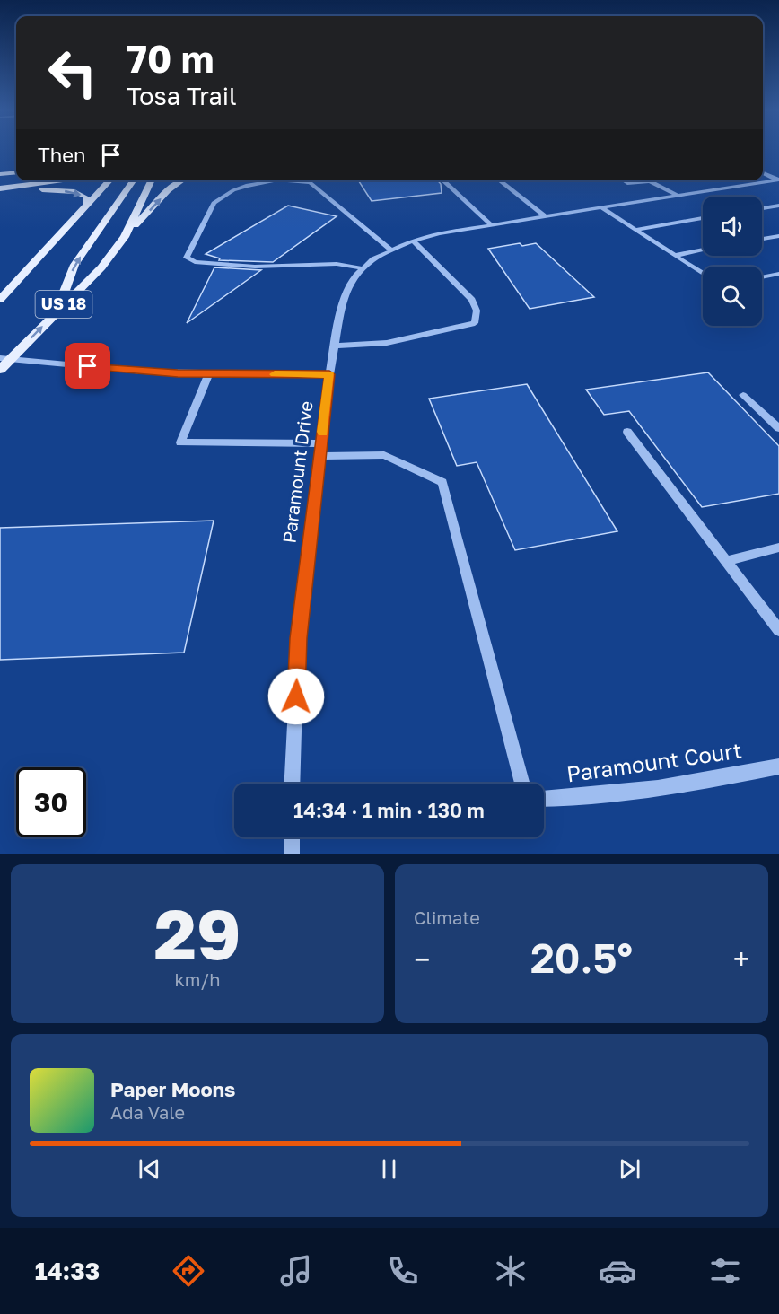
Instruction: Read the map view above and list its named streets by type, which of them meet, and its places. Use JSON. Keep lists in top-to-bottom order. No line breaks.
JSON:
{"streets":{"main road":["US 18"],"street":["Paramount Drive","Paramount Court"]},"page":{"turn":["70 m","Tosa Trail"],"then":"Then","limit":"30","trip":"14:34 · 1 min · 130 m","tile":[["29","km/h"],"Climate"],"heat":["−","20.5°","+"],"song":["Paper Moons","Ada Vale"],"tabs":"14:33"}}
